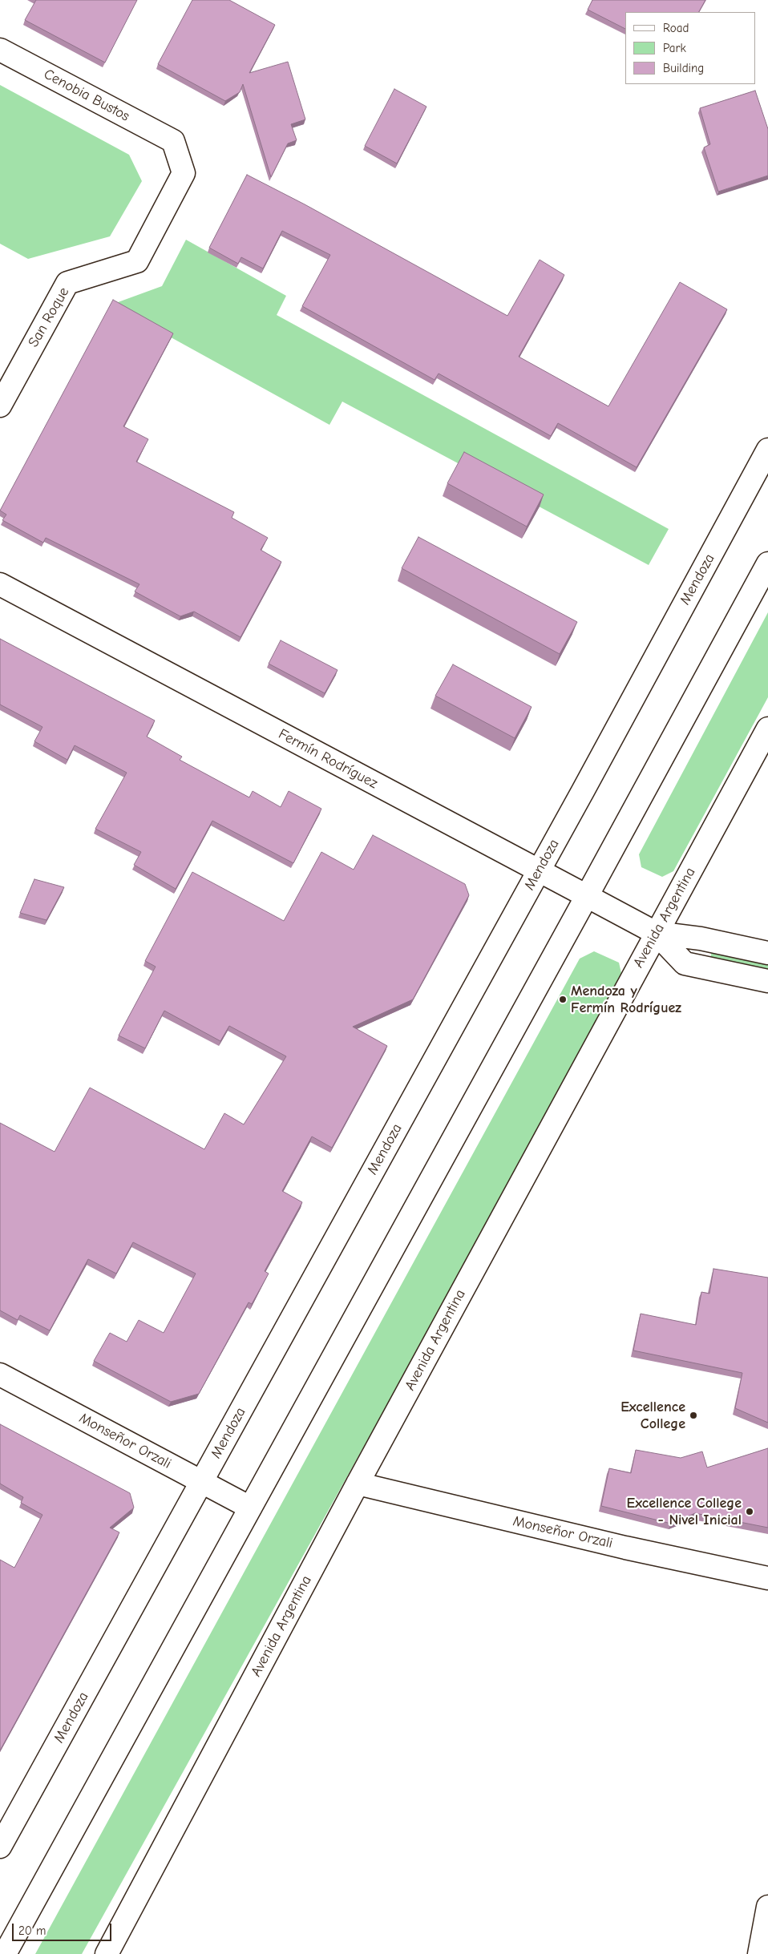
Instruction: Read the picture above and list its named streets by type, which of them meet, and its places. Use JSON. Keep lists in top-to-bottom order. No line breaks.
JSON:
{"streets":{"street":["Cenobia Bustos","San Roque","Mendoza","Fermín Rodríguez","Avenida Argentina","Monseñor Orzali"]},"crossings":[["Cenobia Bustos","San Roque"],["Mendoza","Fermín Rodríguez"],["Mendoza","Monseñor Orzali"],["Fermín Rodríguez","Avenida Argentina"],["Avenida Argentina","Monseñor Orzali"]],"places":["Mendoza y Fermín Rodríguez","Excellence College","Excellence College - Nivel Inicial"],"legend":["Road","Park","Building"],"scale_bar":"20 m"}
